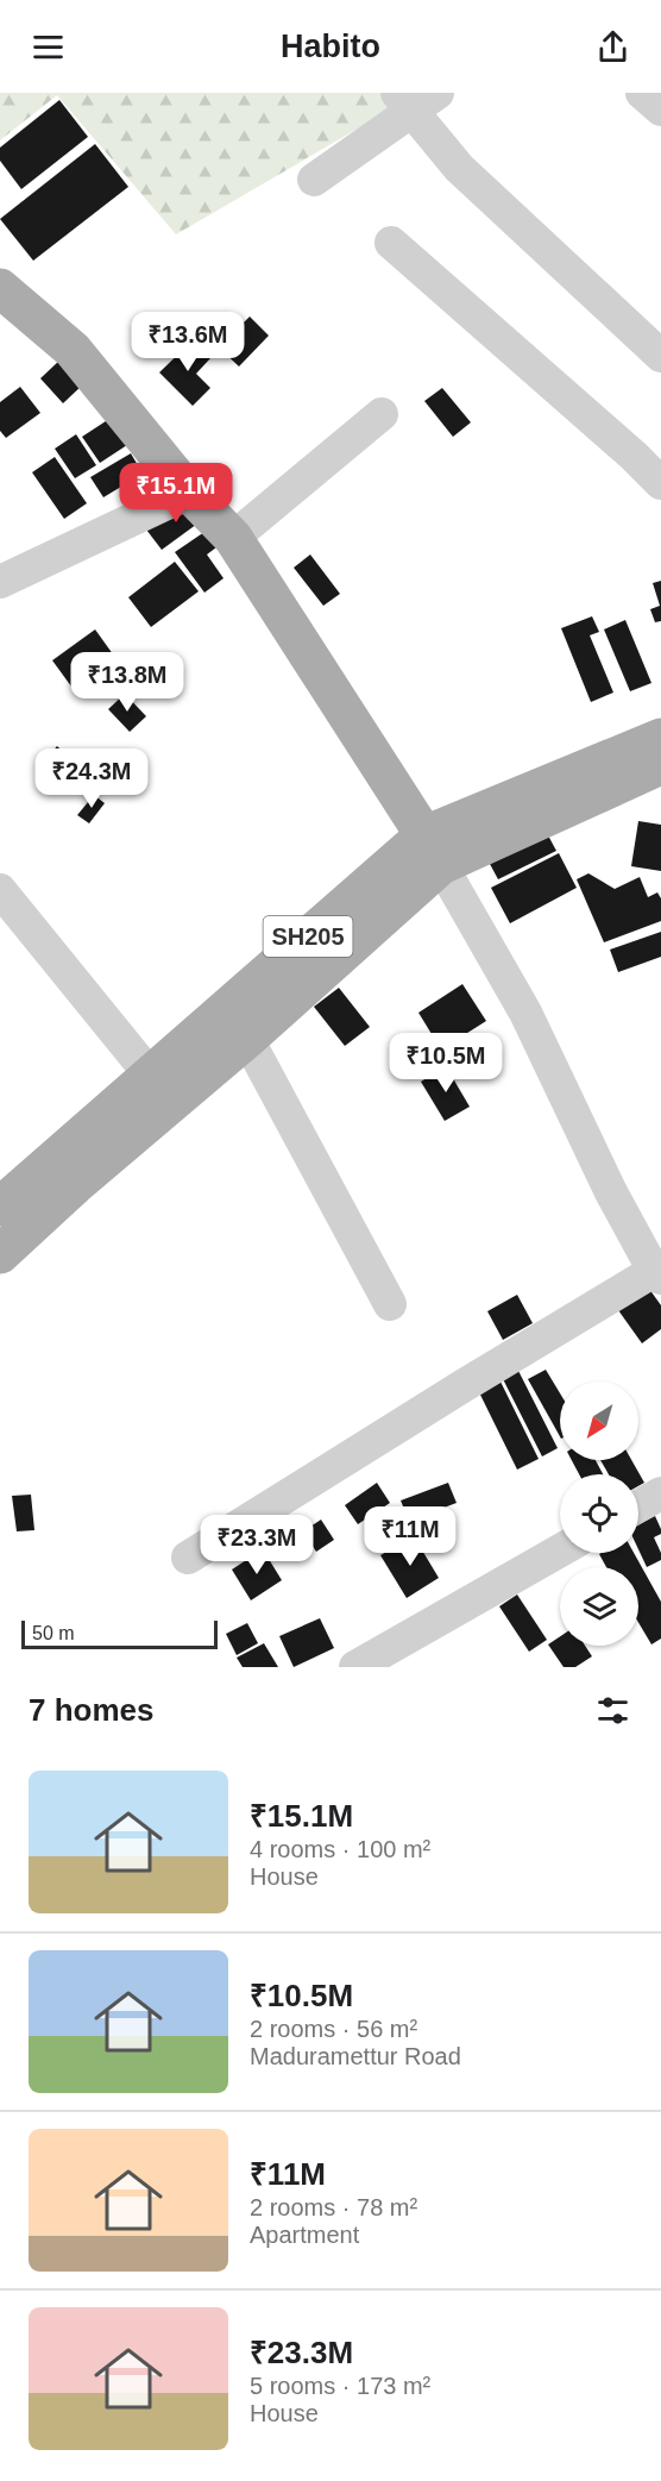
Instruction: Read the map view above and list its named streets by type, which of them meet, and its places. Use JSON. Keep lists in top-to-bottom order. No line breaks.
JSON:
{"streets":{"main road":["SH205"]},"scale_bar":"50 m","north":"bottom left","page":{"header":"Habito","price":["₹13.6M","₹15.1M","₹13.8M","₹24.3M","₹10.5M","₹11M","₹23.3M"],"scale":"50 m","heading":"7 homes","list":[{"name":"₹15.1M","note":"4 rooms · 100 m² · House"},{"name":"₹10.5M","note":"2 rooms · 56 m² · Maduramettur Road"},{"name":"₹11M","note":"2 rooms · 78 m² · Apartment"},{"name":"₹23.3M","note":"5 rooms · 173 m² · House"}]}}
